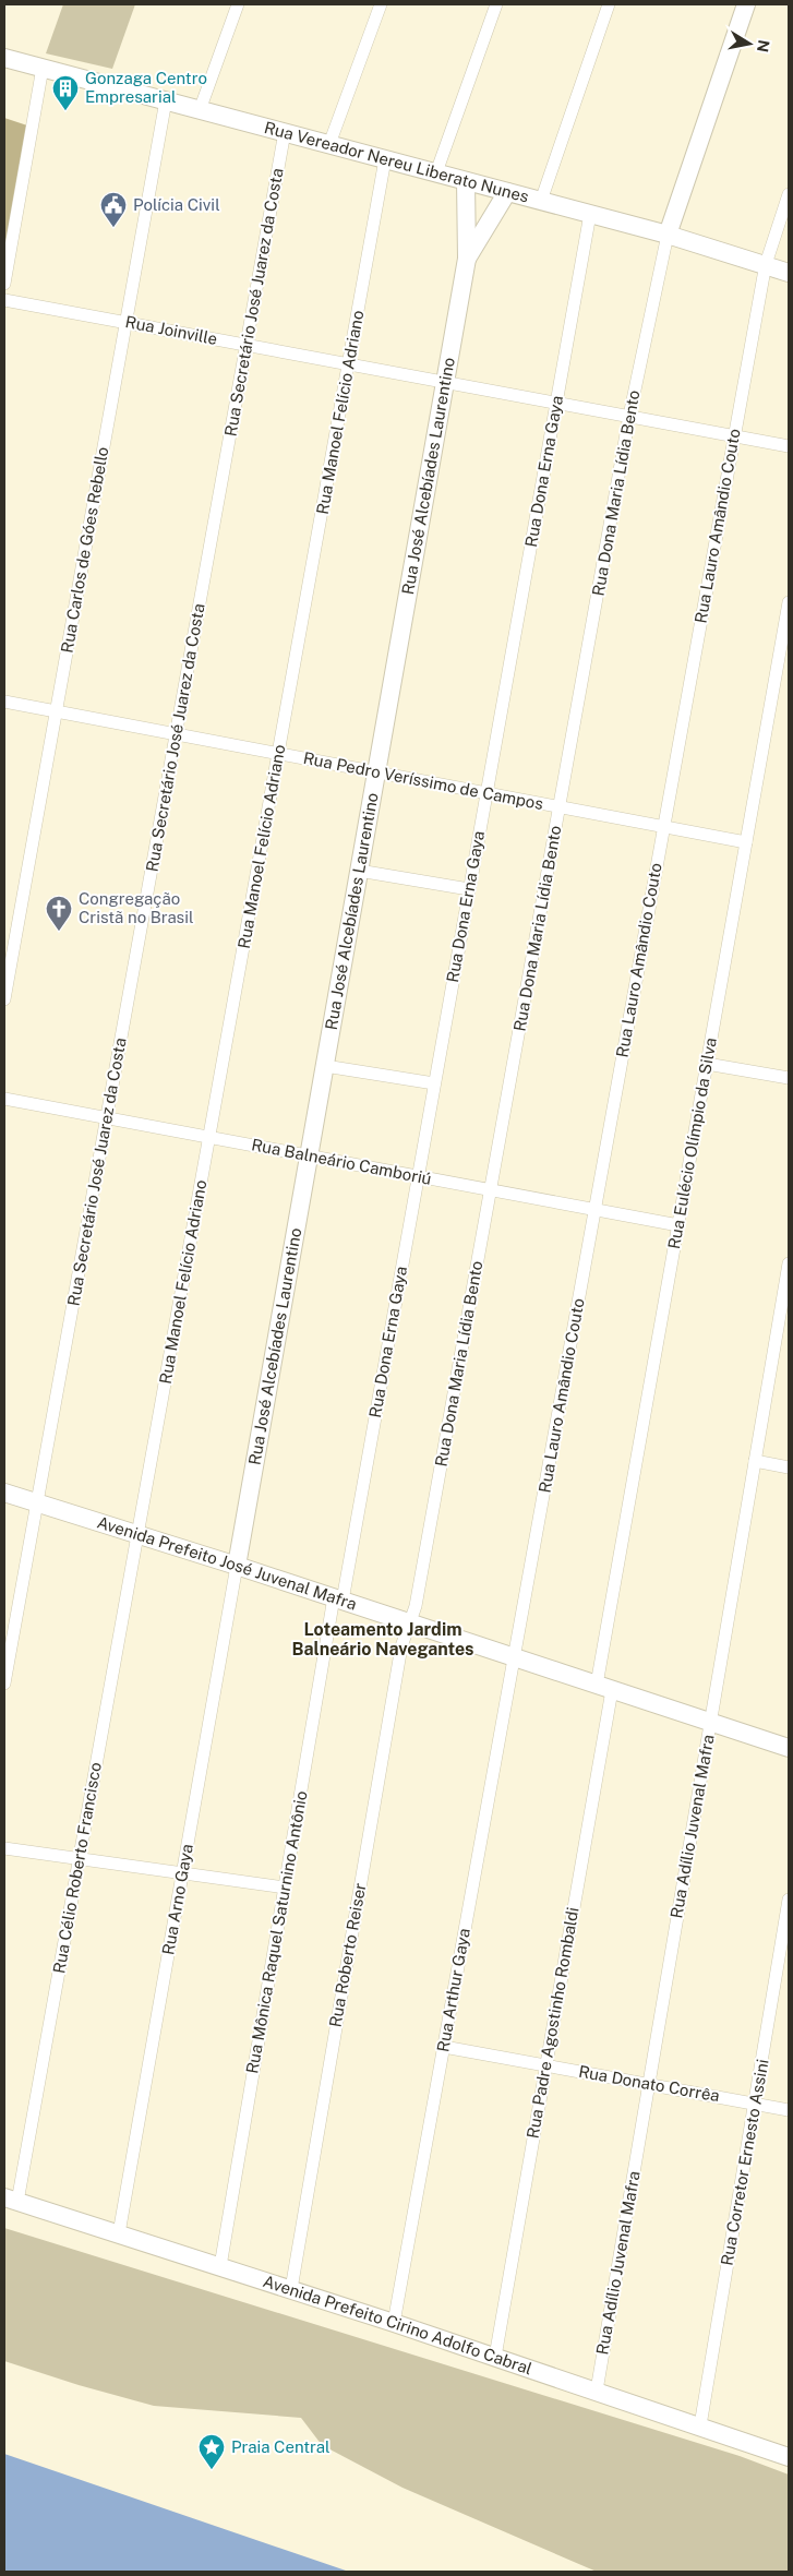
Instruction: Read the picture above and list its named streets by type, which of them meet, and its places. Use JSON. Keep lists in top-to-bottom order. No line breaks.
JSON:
{"streets":{"main road":["Rua Vereador Nereu Liberato Nunes","Rua José Alcebíades Laurentino","Avenida Prefeito José Juvenal Mafra","Avenida Prefeito Cirino Adolfo Cabral"],"street":["Rua Secretário José Juarez da Costa","Rua Joinville","Rua Manoel Felício Adriano","Rua Dona Erna Gaya","Rua Dona Maria Lídia Bento","Rua Lauro Amândio Couto","Rua Carlos de Góes Rebello","Rua Pedro Veríssimo de Campos","Rua Eulécio Olímpio da Silva","Rua Balneário Camboriú","Rua Adílio Juvenal Mafra","Rua Célio Roberto Francisco","Rua Arno Gaya","Rua Mônica Raquel Saturnino Antônio","Rua Roberto Reiser","Rua Arthur Gaya","Rua Padre Agostinho Rombaldi","Rua Donato Corrêa","Rua Corretor Ernesto Assini"]},"crossings":[["Rua Vereador Nereu Liberato Nunes","Rua Secretário José Juarez da Costa"],["Rua Vereador Nereu Liberato Nunes","Rua Manoel Felício Adriano"],["Rua Vereador Nereu Liberato Nunes","Rua Dona Erna Gaya"],["Rua Vereador Nereu Liberato Nunes","Rua José Alcebíades Laurentino"],["Rua Vereador Nereu Liberato Nunes","Rua Dona Maria Lídia Bento"],["Rua Vereador Nereu Liberato Nunes","Rua Lauro Amândio Couto"],["Rua Vereador Nereu Liberato Nunes","Rua Carlos de Góes Rebello"],["Rua Secretário José Juarez da Costa","Rua Joinville"],["Rua Secretário José Juarez da Costa","Rua Pedro Veríssimo de Campos"],["Rua Secretário José Juarez da Costa","Rua Balneário Camboriú"],["Rua Secretário José Juarez da Costa","Avenida Prefeito José Juvenal Mafra"],["Rua Joinville","Rua Manoel Felício Adriano"],["Rua Joinville","Rua Dona Erna Gaya"],["Rua Joinville","Rua José Alcebíades Laurentino"],["Rua Joinville","Rua Dona Maria Lídia Bento"],["Rua Joinville","Rua Lauro Amândio Couto"],["Rua Joinville","Rua Carlos de Góes Rebello"],["Rua Manoel Felício Adriano","Rua Pedro Veríssimo de Campos"],["Rua Manoel Felício Adriano","Rua Balneário Camboriú"],["Rua Manoel Felício Adriano","Avenida Prefeito José Juvenal Mafra"],["Rua Manoel Felício Adriano","Rua Célio Roberto Francisco"],["Rua Dona Erna Gaya","Rua Pedro Veríssimo de Campos"],["Rua Dona Erna Gaya","Rua Balneário Camboriú"],["Rua Dona Erna Gaya","Avenida Prefeito José Juvenal Mafra"],["Rua Dona Erna Gaya","Rua Mônica Raquel Saturnino Antônio"],["Rua José Alcebíades Laurentino","Rua Pedro Veríssimo de Campos"],["Rua José Alcebíades Laurentino","Rua Balneário Camboriú"],["Rua José Alcebíades Laurentino","Avenida Prefeito José Juvenal Mafra"],["Rua José Alcebíades Laurentino","Rua Arno Gaya"],["Rua Dona Maria Lídia Bento","Rua Pedro Veríssimo de Campos"],["Rua Dona Maria Lídia Bento","Rua Balneário Camboriú"],["Rua Dona Maria Lídia Bento","Avenida Prefeito José Juvenal Mafra"],["Rua Dona Maria Lídia Bento","Rua Roberto Reiser"],["Rua Lauro Amândio Couto","Rua Pedro Veríssimo de Campos"],["Rua Lauro Amândio Couto","Rua Balneário Camboriú"],["Rua Lauro Amândio Couto","Avenida Prefeito José Juvenal Mafra"],["Rua Lauro Amândio Couto","Rua Arthur Gaya"],["Rua Carlos de Góes Rebello","Rua Pedro Veríssimo de Campos"],["Rua Pedro Veríssimo de Campos","Rua Eulécio Olímpio da Silva"],["Rua Eulécio Olímpio da Silva","Rua Balneário Camboriú"],["Rua Eulécio Olímpio da Silva","Avenida Prefeito José Juvenal Mafra"],["Rua Eulécio Olímpio da Silva","Rua Padre Agostinho Rombaldi"],["Avenida Prefeito José Juvenal Mafra","Rua Adílio Juvenal Mafra"],["Avenida Prefeito José Juvenal Mafra","Rua Célio Roberto Francisco"],["Avenida Prefeito José Juvenal Mafra","Rua Arno Gaya"],["Avenida Prefeito José Juvenal Mafra","Rua Mônica Raquel Saturnino Antônio"],["Avenida Prefeito José Juvenal Mafra","Rua Roberto Reiser"],["Avenida Prefeito José Juvenal Mafra","Rua Arthur Gaya"],["Avenida Prefeito José Juvenal Mafra","Rua Padre Agostinho Rombaldi"],["Rua Adílio Juvenal Mafra","Rua Donato Corrêa"],["Rua Adílio Juvenal Mafra","Avenida Prefeito Cirino Adolfo Cabral"],["Rua Célio Roberto Francisco","Avenida Prefeito Cirino Adolfo Cabral"],["Rua Arno Gaya","Avenida Prefeito Cirino Adolfo Cabral"],["Rua Mônica Raquel Saturnino Antônio","Avenida Prefeito Cirino Adolfo Cabral"],["Rua Roberto Reiser","Avenida Prefeito Cirino Adolfo Cabral"],["Rua Arthur Gaya","Rua Donato Corrêa"],["Rua Arthur Gaya","Avenida Prefeito Cirino Adolfo Cabral"],["Rua Padre Agostinho Rombaldi","Rua Donato Corrêa"],["Rua Padre Agostinho Rombaldi","Avenida Prefeito Cirino Adolfo Cabral"],["Rua Donato Corrêa","Rua Corretor Ernesto Assini"],["Rua Corretor Ernesto Assini","Avenida Prefeito Cirino Adolfo Cabral"]],"districts":["Loteamento Jardim Balneário Navegantes"],"places":{"building":["Gonzaga Centro Empresarial"],"public building":["Polícia Civil"],"church":["Congregação Cristã no Brasil"],"place":["Praia Central"]},"north":"right"}
